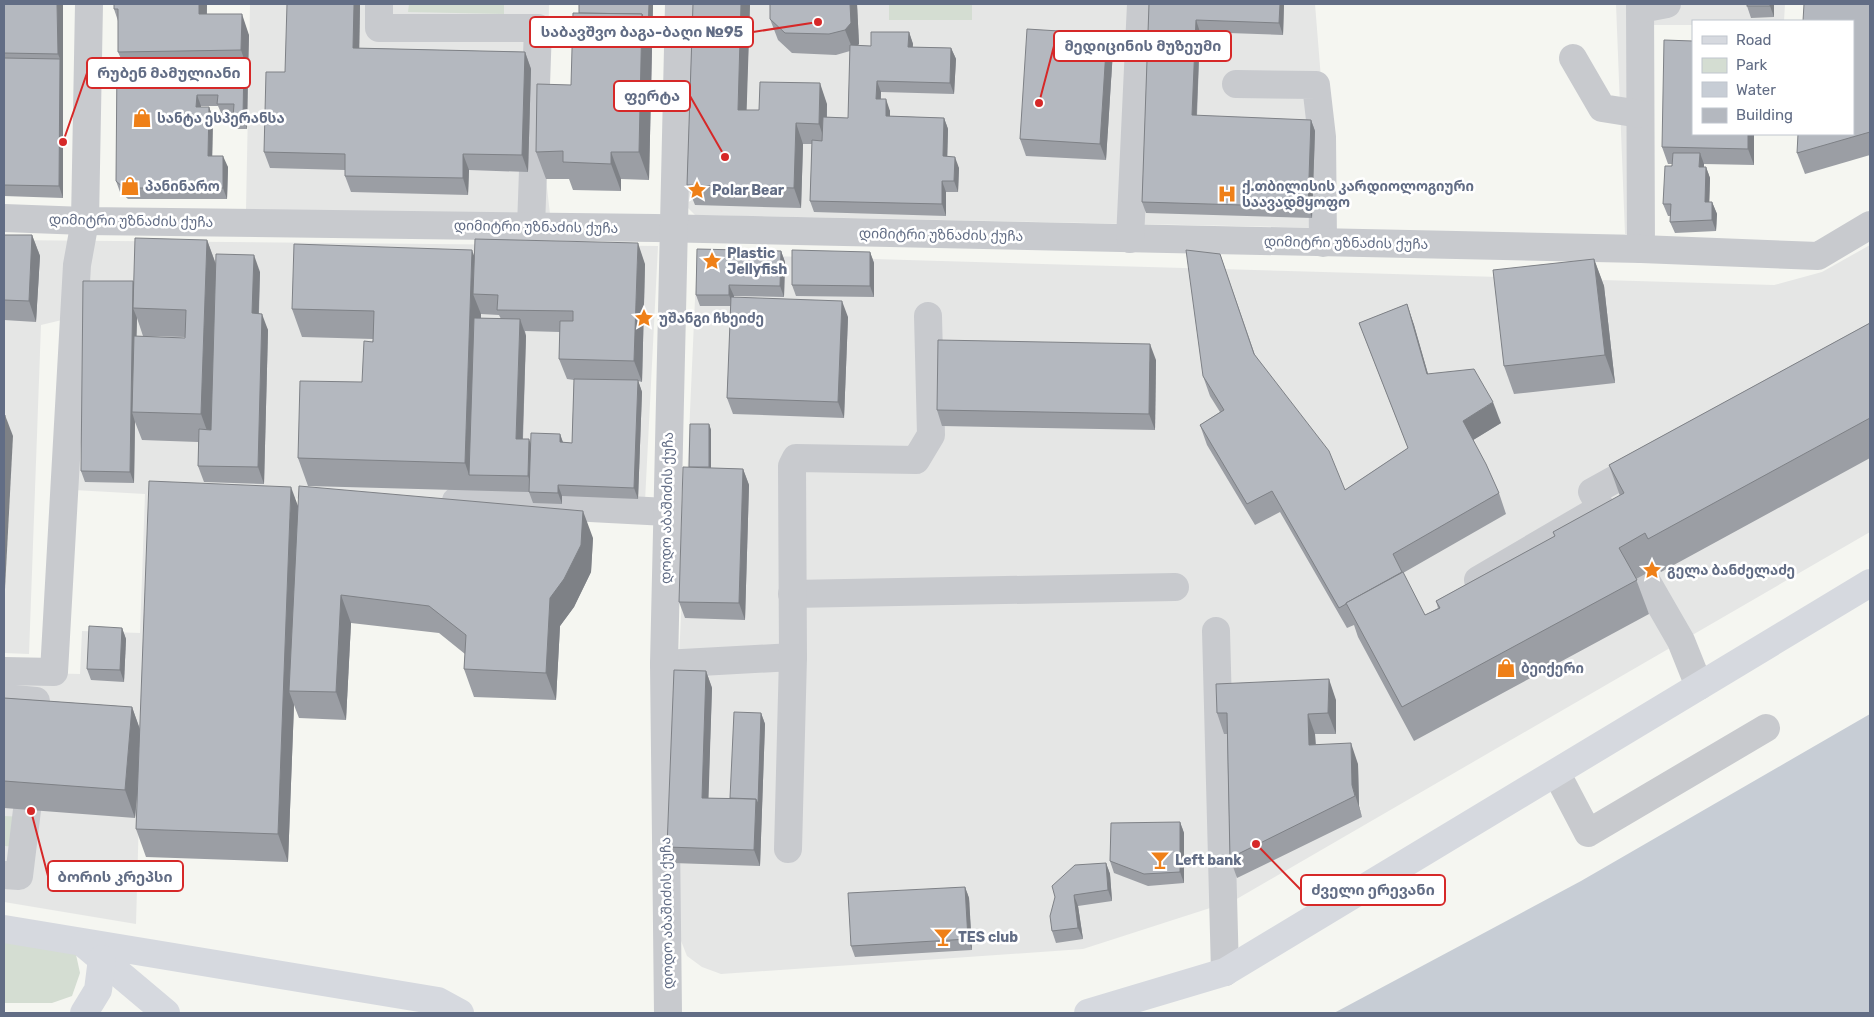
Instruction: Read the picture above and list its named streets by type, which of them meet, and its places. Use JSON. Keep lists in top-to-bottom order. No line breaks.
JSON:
{"streets":{"street":["დიმიტრი უზნაძის ქუჩა","დოდო აბაშიძის ქუჩა"]},"crossings":[["დიმიტრი უზნაძის ქუჩა","დოდო აბაშიძის ქუჩა"]],"places":{"other":["საბავშვო ბაგა-ბაღი №95","მედიცინის მუზეუმი","რუბენ მამულიანი","ფერტა","ბორის კრეპსი","ძველი ერევანი"],"shop":["სანტა ესპერანსა","პანინარო","ბეიქერი"],"place":["Polar Bear","Plastic Jellyfish","უშანგი ჩხეიძე","გელა ბანძელაძე"],"hospital":["ქ.თბილისის კარდიოლოგიური საავადმყოფო"],"bar":["Left bank","TES club"]},"legend":["Road","Park","Water","Building"]}
